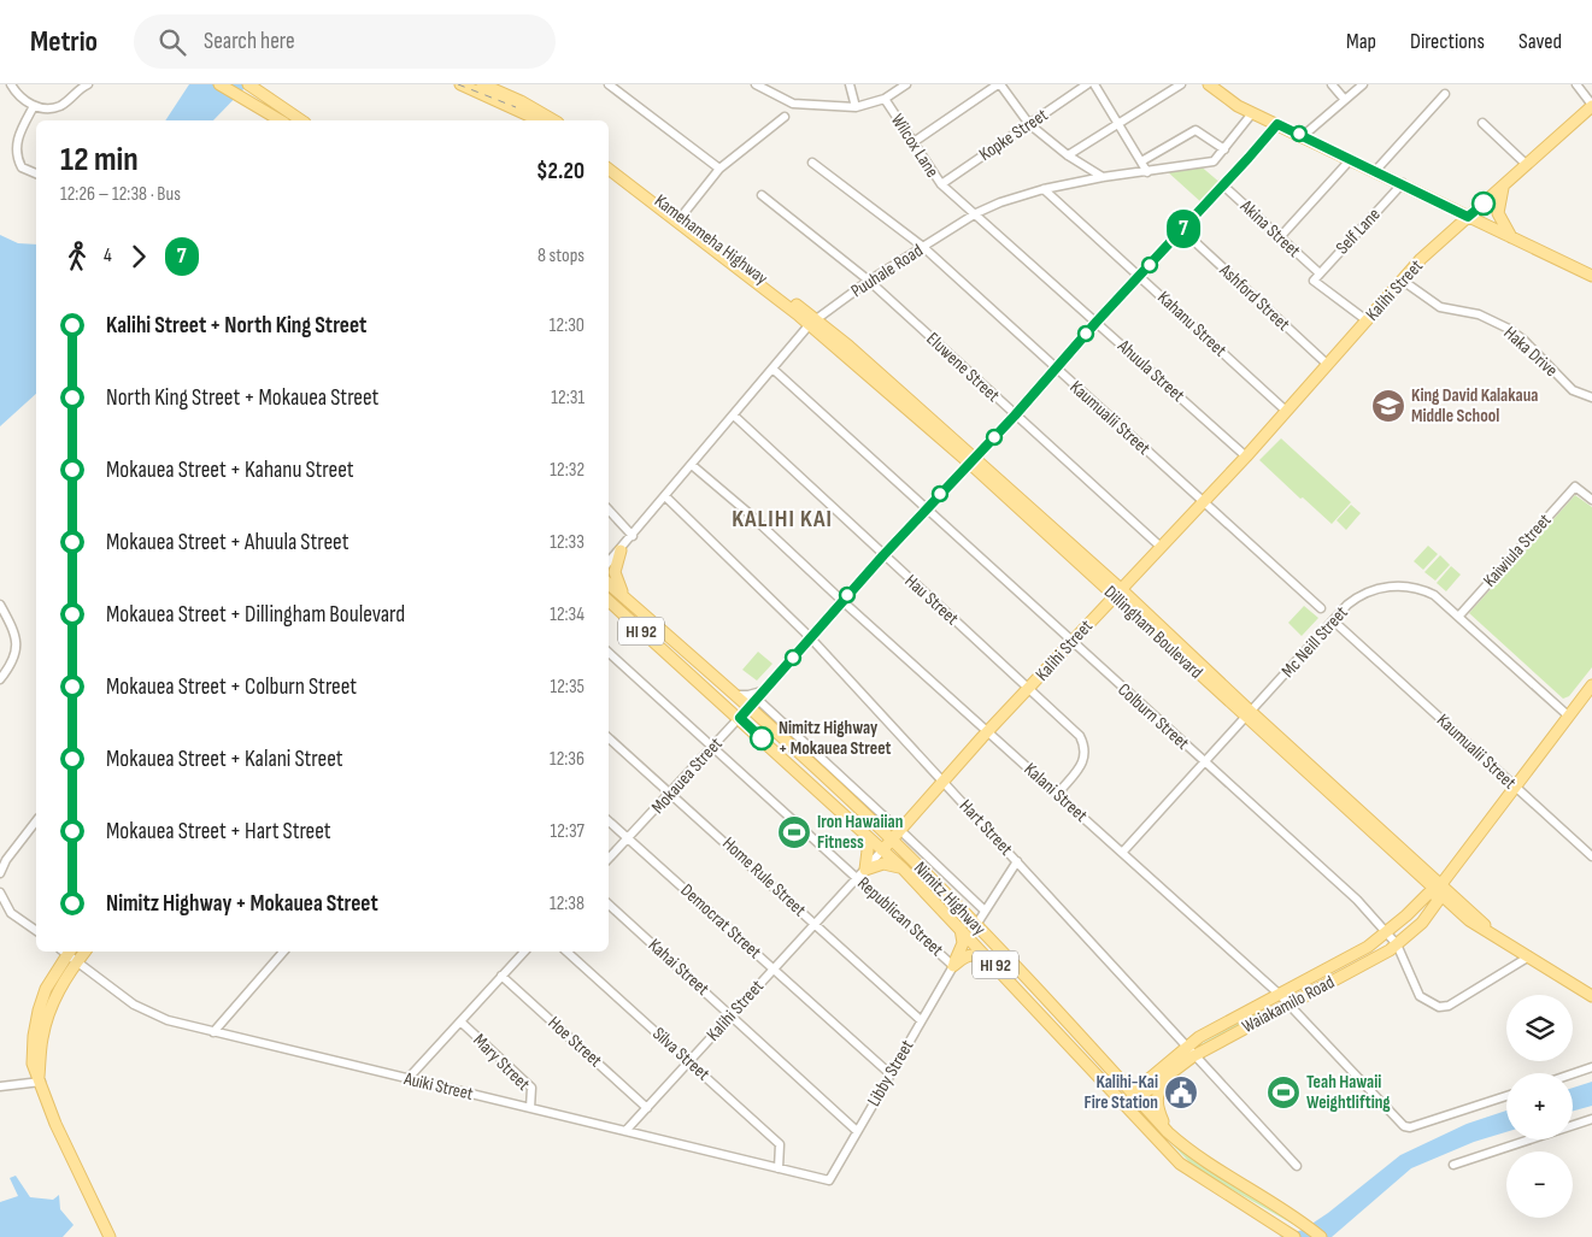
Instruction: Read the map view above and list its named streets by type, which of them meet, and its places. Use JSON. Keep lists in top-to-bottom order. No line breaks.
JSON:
{"streets":{"main road":["Kamehameha Highway","Kalihi Street","HI 92","Dillingham Boulevard","Nimitz Highway","Waiakamilo Road"],"street":["Kopke Street","Wilcox Lane","Akina Street","Self Lane","Puuhale Road","Ashford Street","Kahanu Street","Haka Drive","Eluwene Street","Ahuula Street","Kaumualii Street","Kaiwiula Street","Hau Street","Mc Neill Street","Colburn Street","Mokauea Street","Kalani Street","Hart Street","Home Rule Street","Republican Street","Democrat Street","Kahai Street","Hoe Street","Silva Street","Mary Street","Libby Street","Auiki Street"]},"crossings":[["Kopke Street","Wilcox Lane"],["Wilcox Lane","Puuhale Road"],["Wilcox Lane","Ahuula Street"],["Akina Street","Self Lane"],["Akina Street","Kalihi Street"],["Akina Street","Mokauea Street"],["Kamehameha Highway","Puuhale Road"],["Kamehameha Highway","Dillingham Boulevard"],["Puuhale Road","Kahanu Street"],["Puuhale Road","Eluwene Street"],["Puuhale Road","Ahuula Street"],["Puuhale Road","Kaumualii Street"],["Puuhale Road","Hau Street"],["Puuhale Road","Dillingham Boulevard"],["Puuhale Road","Colburn Street"],["Puuhale Road","Kalani Street"],["Puuhale Road","Hart Street"],["Kalihi Street","Ashford Street"],["Kalihi Street","Kahanu Street"],["Kalihi Street","Haka Drive"],["Kalihi Street","Eluwene Street"],["Kalihi Street","Ahuula Street"],["Kalihi Street","Kaumualii Street"],["Kalihi Street","Hau Street"],["Kalihi Street","Dillingham Boulevard"],["Kalihi Street","Colburn Street"],["Kalihi Street","Kalani Street"],["Kalihi Street","Hart Street"],["Kalihi Street","Home Rule Street"],["Kalihi Street","Nimitz Highway"],["Kalihi Street","Republican Street"],["Kalihi Street","Democrat Street"],["Kalihi Street","Kahai Street"],["Kalihi Street","Hoe Street"],["Kalihi Street","Silva Street"],["Kalihi Street","Auiki Street"],["Ashford Street","Mokauea Street"],["Kahanu Street","Mokauea Street"],["Eluwene Street","Mokauea Street"],["Ahuula Street","Mokauea Street"],["Kaumualii Street","Mc Neill Street"],["Kaumualii Street","Mokauea Street"],["Kaumualii Street","Waiakamilo Road"],["Kaiwiula Street","Mc Neill Street"],["Hau Street","Mokauea Street"],["Hau Street","Kalani Street"],["Dillingham Boulevard","Mc Neill Street"],["Dillingham Boulevard","Colburn Street"],["Dillingham Boulevard","Mokauea Street"],["Dillingham Boulevard","Waiakamilo Road"],["Mc Neill Street","Colburn Street"],["Mc Neill Street","Kalani Street"],["Mc Neill Street","Waiakamilo Road"],["Colburn Street","Mokauea Street"],["Colburn Street","Waiakamilo Road"],["Mokauea Street","Kalani Street"],["Mokauea Street","Hart Street"],["Mokauea Street","Home Rule Street"],["Mokauea Street","Nimitz Highway"],["Mokauea Street","Republican Street"],["Mokauea Street","Democrat Street"],["Kalani Street","Waiakamilo Road"],["Hart Street","Waiakamilo Road"],["Home Rule Street","Libby Street"],["Nimitz Highway","Waiakamilo Road"],["Republican Street","Libby Street"],["Democrat Street","Libby Street"],["Kahai Street","Libby Street"],["Silva Street","Auiki Street"],["Mary Street","Auiki Street"],["Libby Street","Auiki Street"]],"districts":["KALIHI KAI"],"places":{"school or university":["King David Kalakaua Middle School"],"other":["Nimitz Highway + Mokauea Street"],"sports":["Iron Hawaiian Fitness","Teah Hawaii Weightlifting"],"public building":["Kalihi-Kai Fire Station"]},"lines":["bus line 7"],"page":{"header":"Metrio","search":"Search here","nav":["Map","Directions","Saved"],"on_map":"7","heading":["12 min","12:26 – 12:38 · Bus","$2.20"],"legs":["4","7","8 stops"],"list":[{"name":"Kalihi Street + North King Street","value":"12:30"},{"name":"North King Street + Mokauea Street","value":"12:31"},{"name":"Mokauea Street + Kahanu Street","value":"12:32"},{"name":"Mokauea Street + Ahuula Street","value":"12:33"},{"name":"Mokauea Street + Dillingham Boulevard","value":"12:34"},{"name":"Mokauea Street + Colburn Street","value":"12:35"},{"name":"Mokauea Street + Kalani Street","value":"12:36"},{"name":"Mokauea Street + Hart Street","value":"12:37"},{"name":"Nimitz Highway + Mokauea Street","value":"12:38"}],"map_buttons":["+","−"]}}
